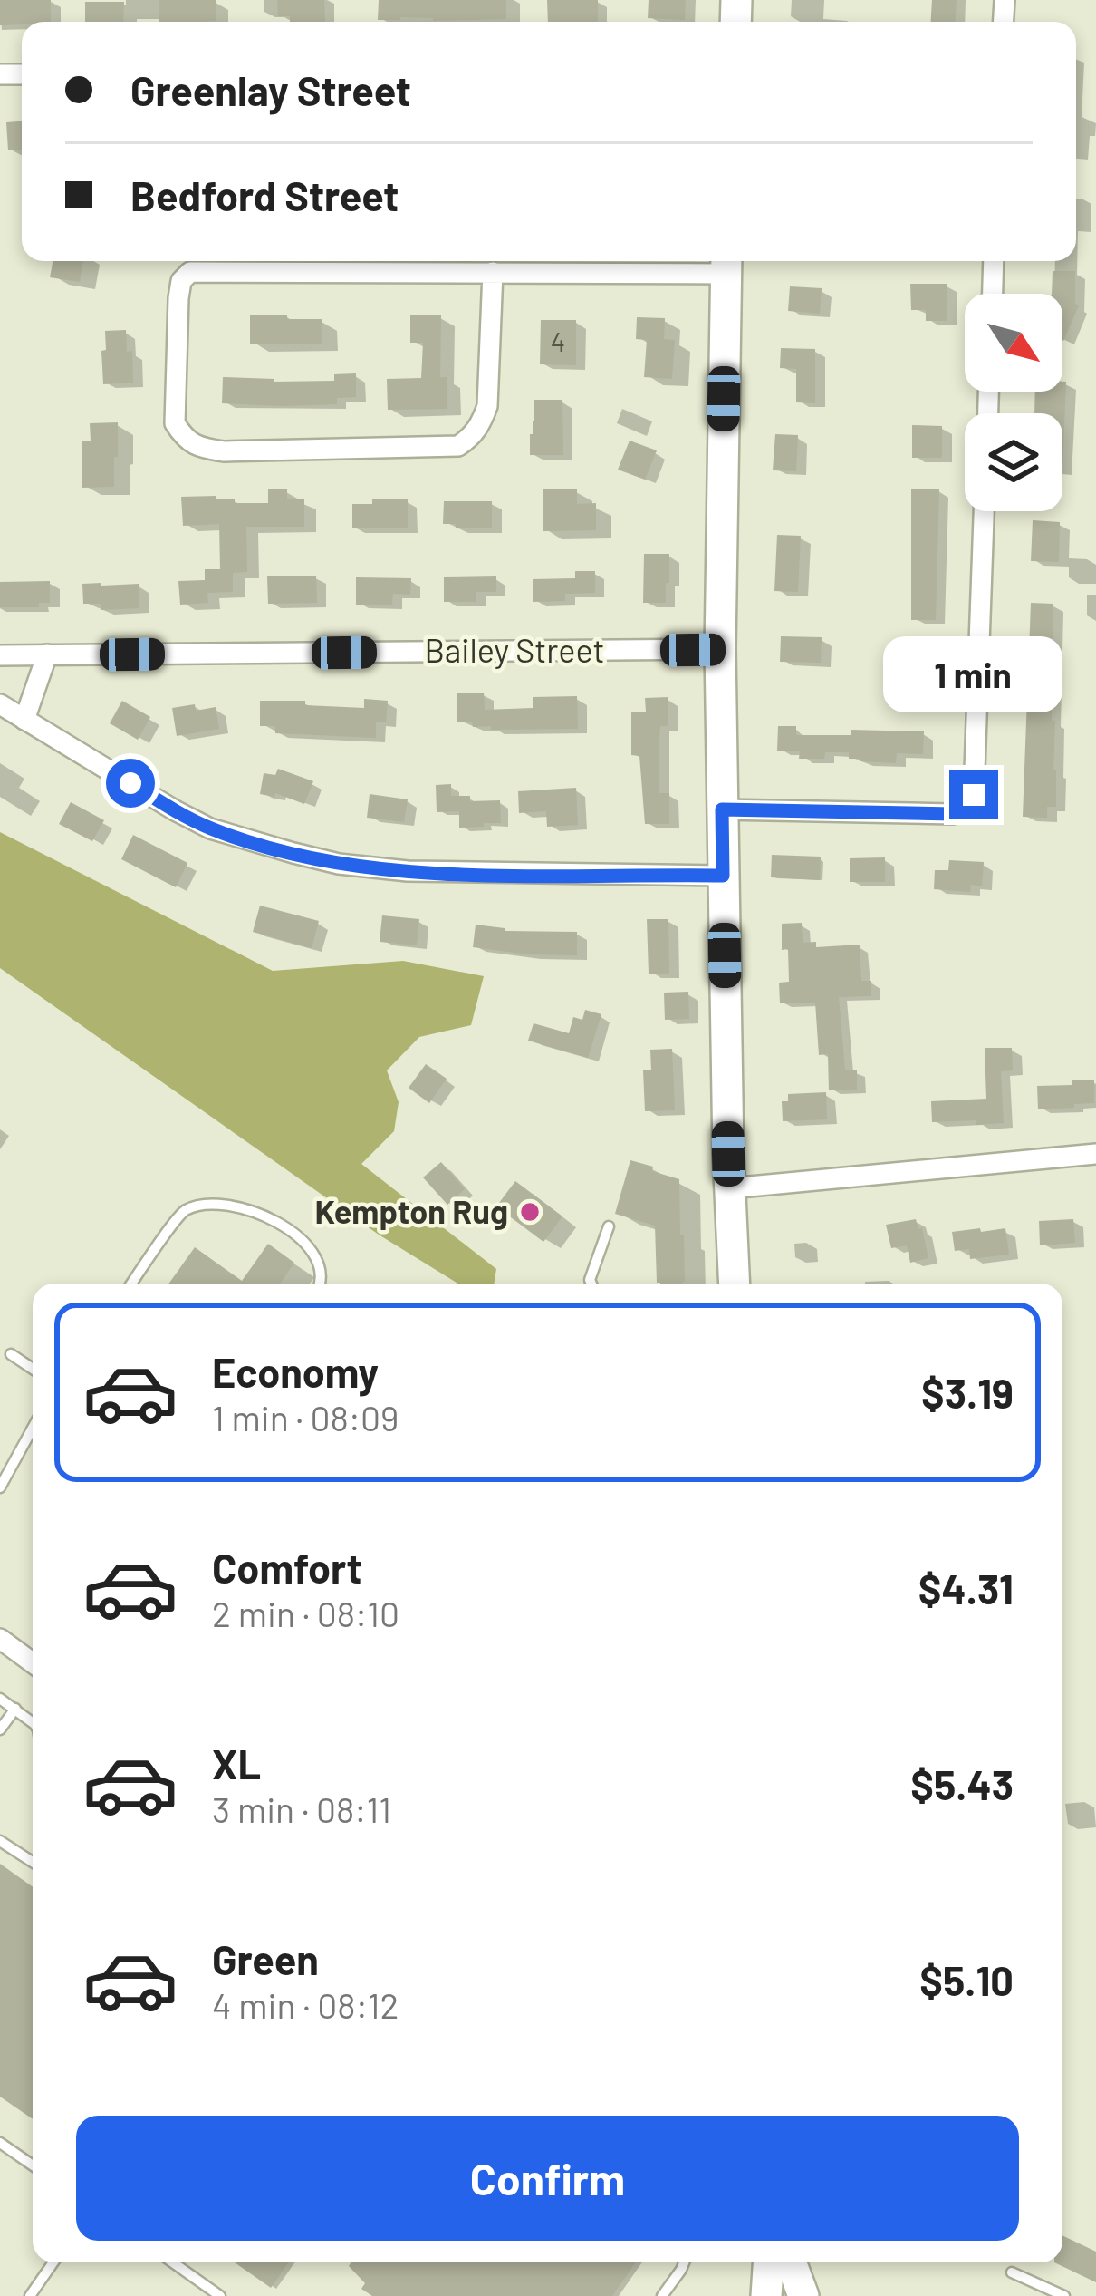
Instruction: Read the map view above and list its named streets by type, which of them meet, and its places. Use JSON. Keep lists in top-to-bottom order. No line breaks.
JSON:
{"streets":{"street":["Bailey Street"]},"places":["Kempton Rug"],"house_numbers":["4"],"north":"bottom right","page":{"banner":["Greenlay Street","Bedford Street"],"bubble":"1 min","list":[{"name":"Economy","note":"1 min · 08:09","value":"$3.19"},{"name":"Comfort","note":"2 min · 08:10","value":"$4.31"},{"name":"XL","note":"3 min · 08:11","value":"$5.43"},{"name":"Green","note":"4 min · 08:12","value":"$5.10"}],"buttons":"Confirm"}}
